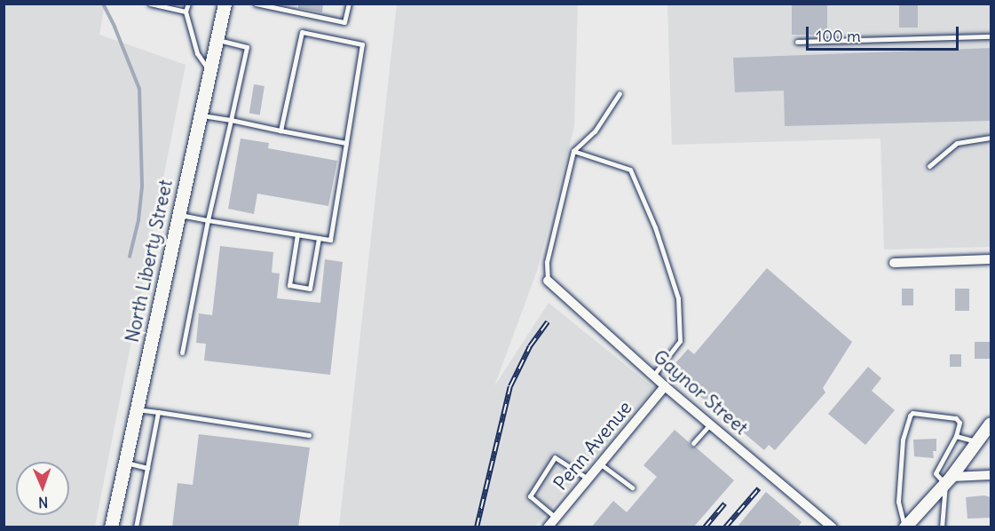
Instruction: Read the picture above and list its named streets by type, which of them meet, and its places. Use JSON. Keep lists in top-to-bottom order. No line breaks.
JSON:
{"streets":{"main road":["North Liberty Street"],"street":["Gaynor Street","Penn Avenue"]},"crossings":[["Gaynor Street","Penn Avenue"]],"scale_bar":"100 m","north":"bottom"}
